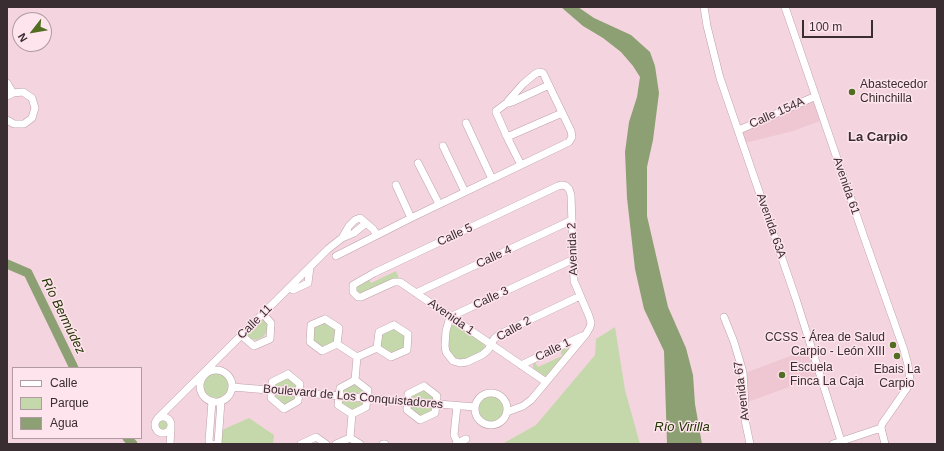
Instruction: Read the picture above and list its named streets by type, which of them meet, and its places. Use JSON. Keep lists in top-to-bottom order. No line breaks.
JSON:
{"streets":{"street":["Calle 154A","Avenida 61","Avenida 63A","Calle 5","Avenida 2","Calle 4","Calle 3","Avenida 1","Calle 11","Calle 2","Calle 1","Avenida 67","Boulevard de Los Conquistadores"]},"crossings":[["Calle 154A","Avenida 61"],["Calle 154A","Avenida 63A"],["Calle 5","Avenida 2"],["Calle 5","Avenida 1"],["Avenida 2","Calle 4"],["Avenida 2","Calle 3"],["Avenida 2","Calle 2"],["Avenida 2","Calle 1"],["Calle 4","Avenida 1"],["Calle 3","Avenida 1"],["Calle 3","Calle 2"],["Avenida 1","Calle 2"],["Avenida 1","Calle 1"]],"districts":["La Carpio"],"water":["Río Bermúdez","Río Virilla"],"places":["Abastecedor Chinchilla","CCSS - Área de Salud Carpio - León XIII","Ebais La Carpio","Escuela Finca La Caja"],"legend":["Calle","Parque","Agua"],"scale_bar":"100 m","north":"bottom left"}
